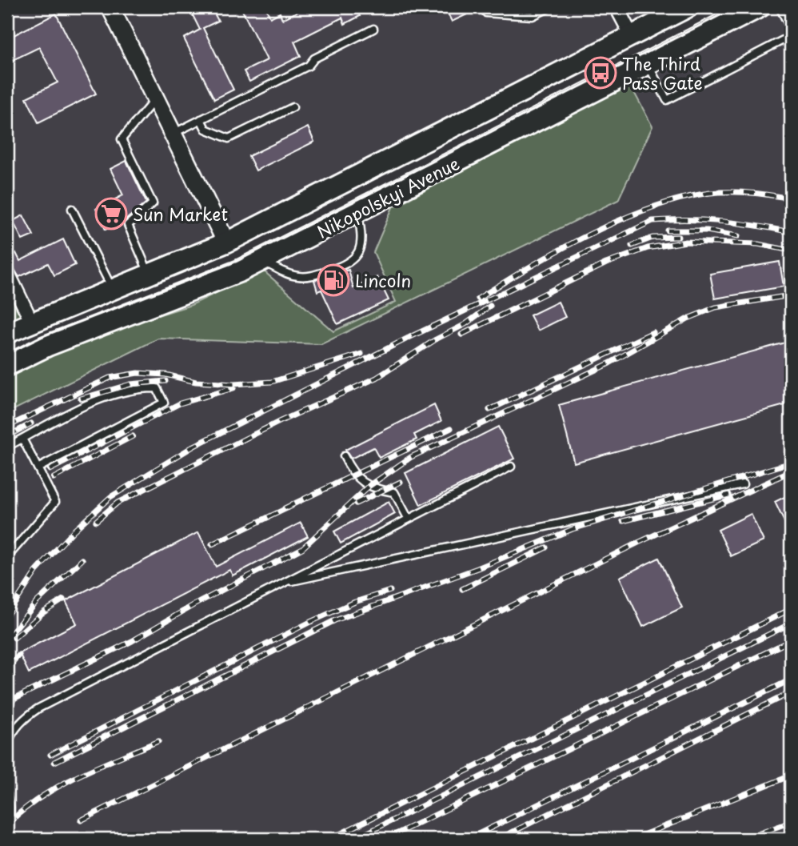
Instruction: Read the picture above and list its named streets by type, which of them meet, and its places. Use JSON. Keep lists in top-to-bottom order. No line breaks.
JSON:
{"streets":{"main road":["Nikopolskyi Avenue"]},"places":{"bus stop":["The Third Pass Gate"],"supermarket":["Sun Market"],"fuel station":["Lincoln"]}}
